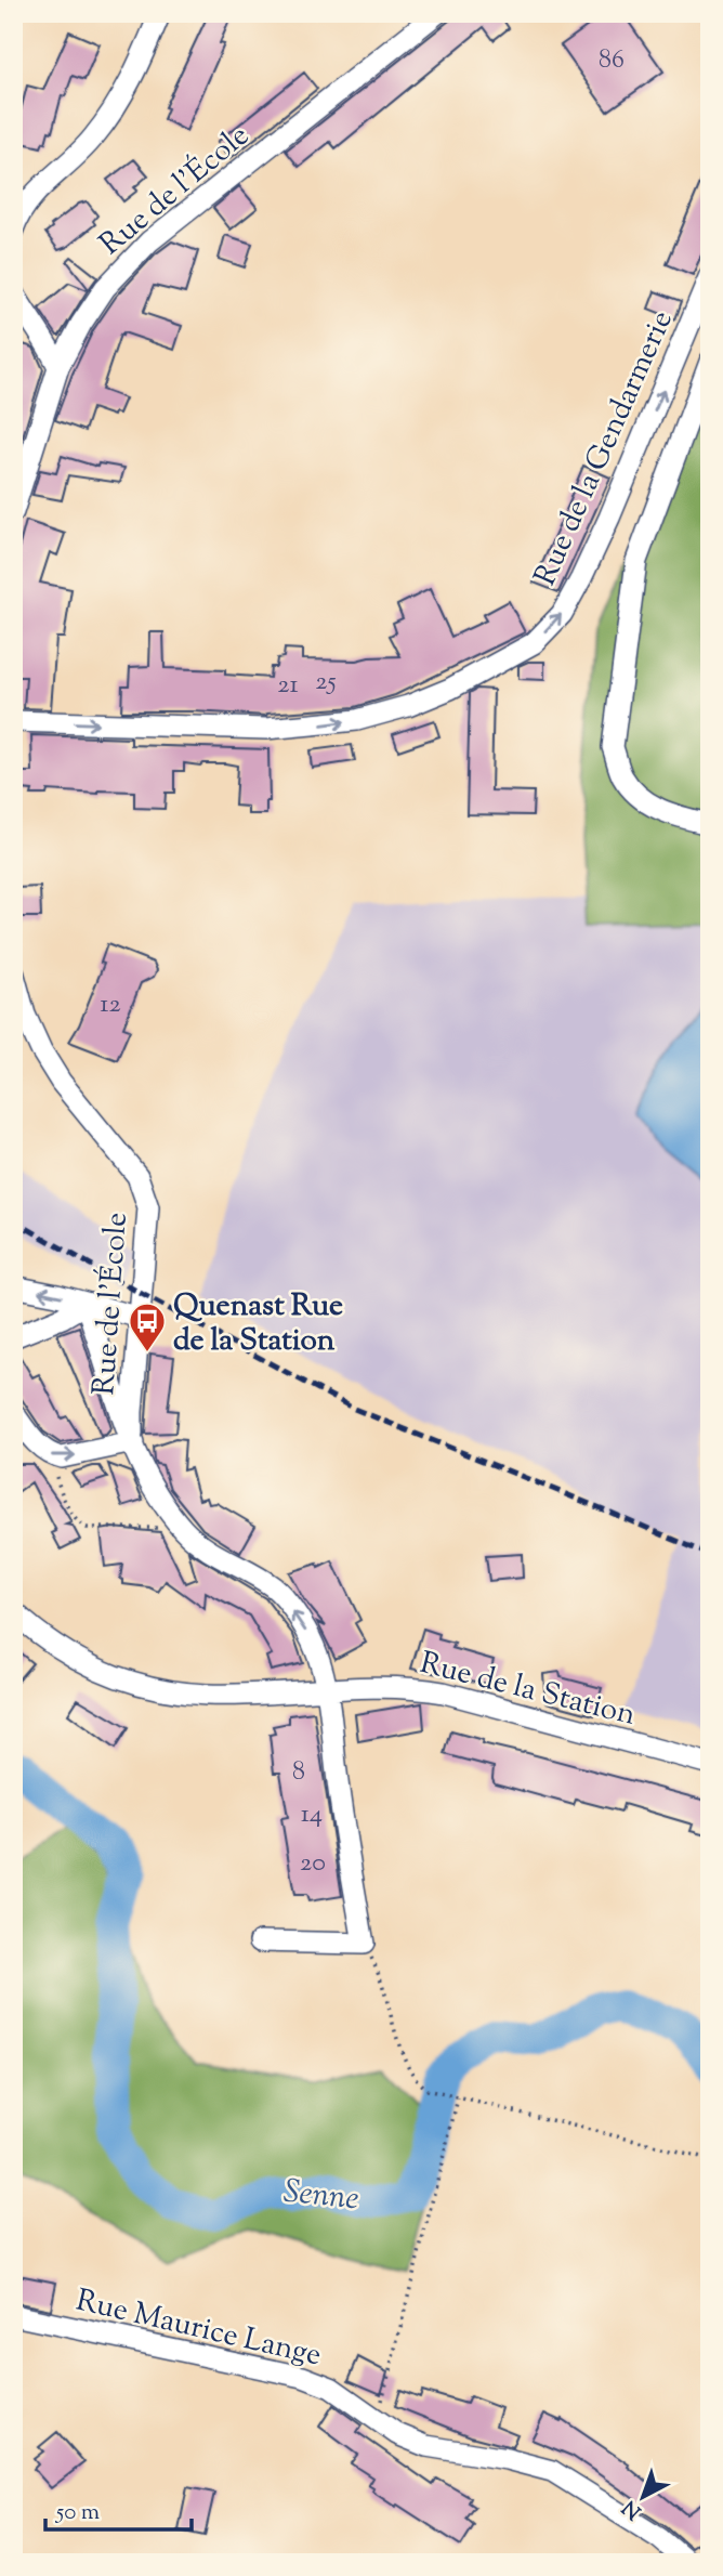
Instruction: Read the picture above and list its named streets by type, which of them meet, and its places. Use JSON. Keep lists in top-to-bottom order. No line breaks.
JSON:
{"streets":{"street":["Rue de l'École","Rue de la Gendarmerie","Rue de la Station","Rue Maurice Lange"]},"one_way":["Rue de la Gendarmerie"],"water":["Senne"],"places":{"bus stop":["Quenast Rue de la Station"]},"house_numbers":["86","25","21","12","8","14","20"],"scale_bar":"50 m","north":"bottom left"}
